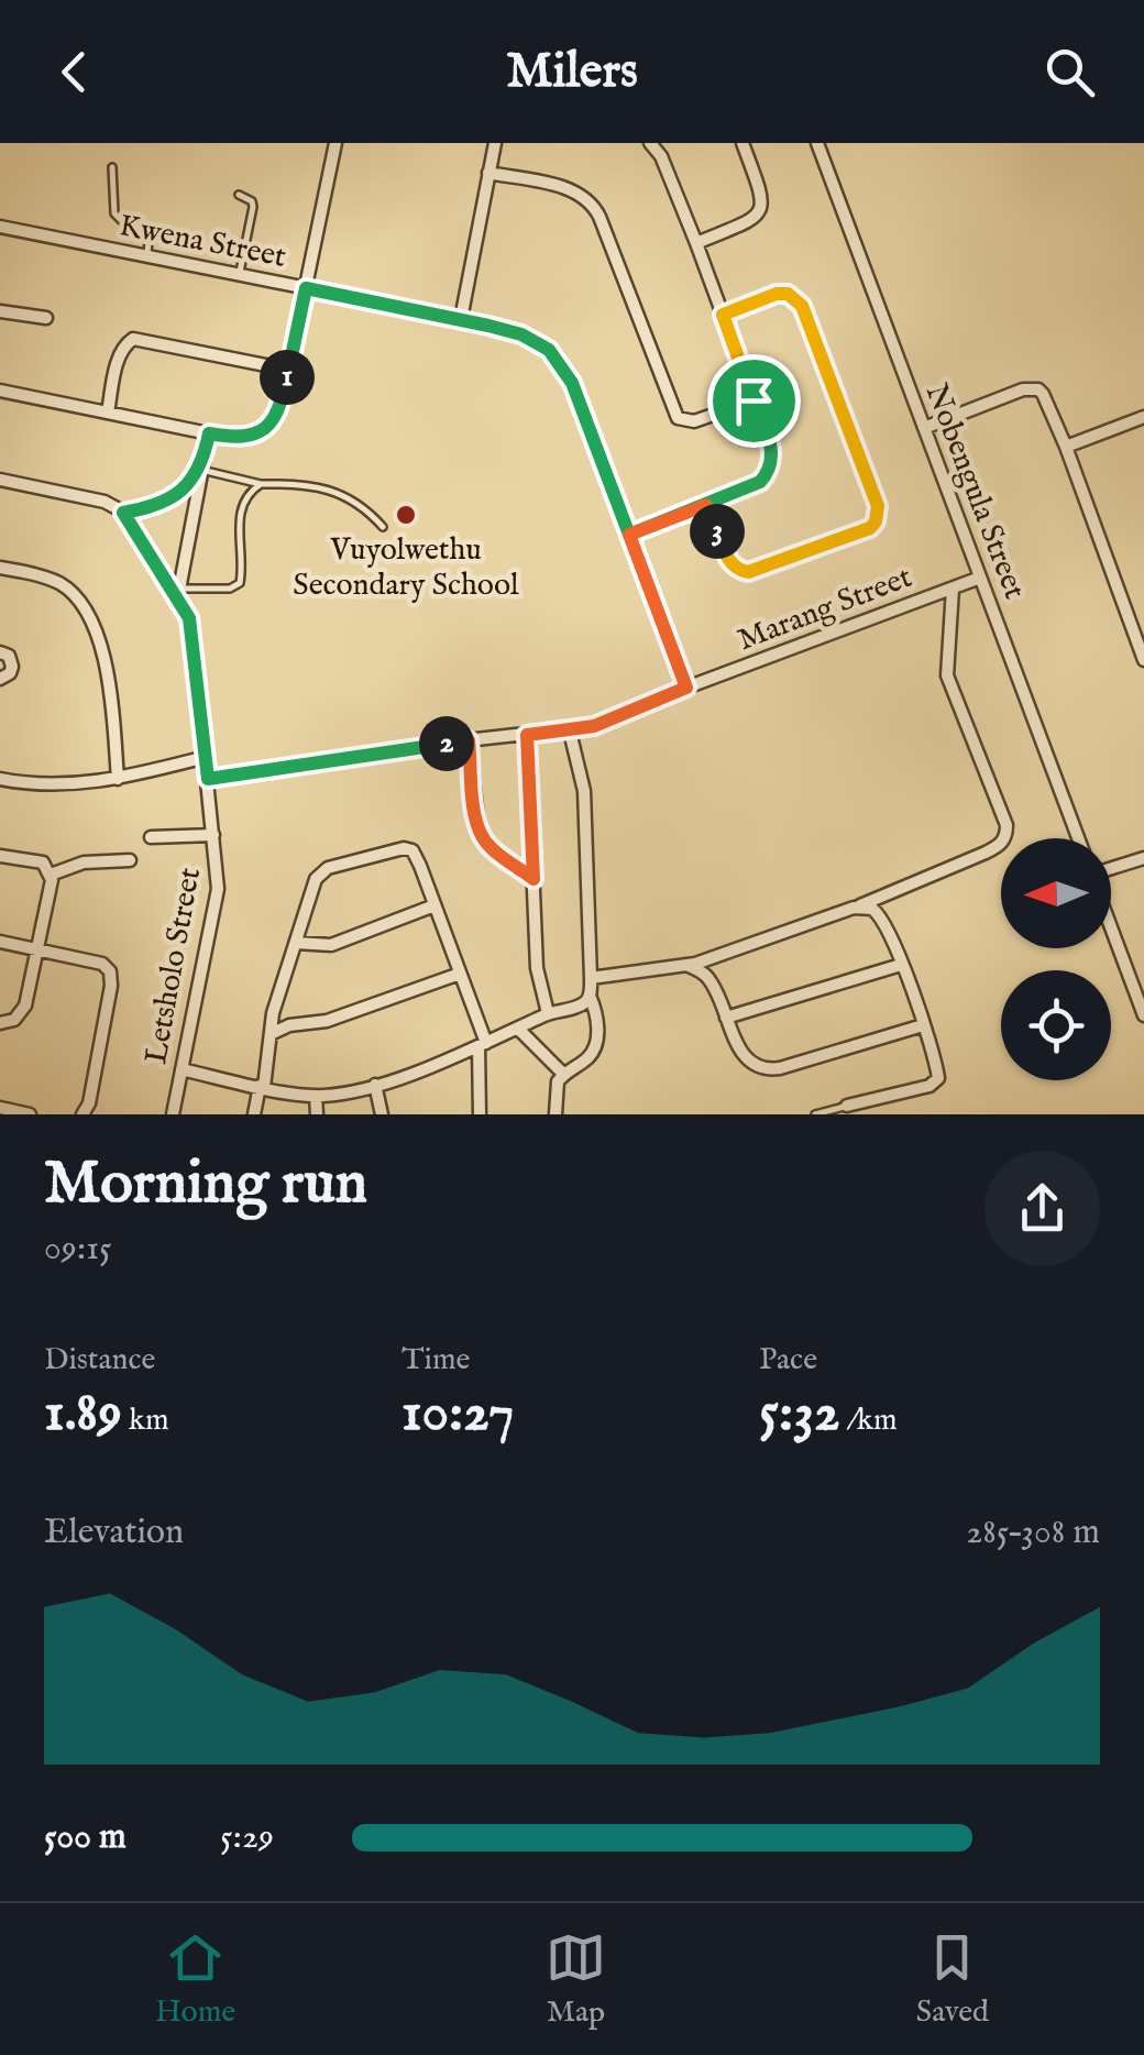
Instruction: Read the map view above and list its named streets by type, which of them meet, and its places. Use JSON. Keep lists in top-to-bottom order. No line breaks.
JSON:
{"streets":{"street":["Kwena Street","Nobengula Street","Marang Street","Letsholo Street"]},"crossings":[["Kwena Street","Marang Street"],["Nobengula Street","Marang Street"],["Marang Street","Letsholo Street"]],"places":["Vuyolwethu Secondary School"],"north":"left","page":{"header":"Milers","pins":["1","3","2"],"heading":["Morning run","09:15"],"stats":[["Distance","1.89 km"],["Time","10:27"],["Pace","5:32 /km"]],"chart":["Elevation","285–308 m"],"list":[{"name":"500 m","note":"5:29"}],"tabs":["Home","Map","Saved"]}}
